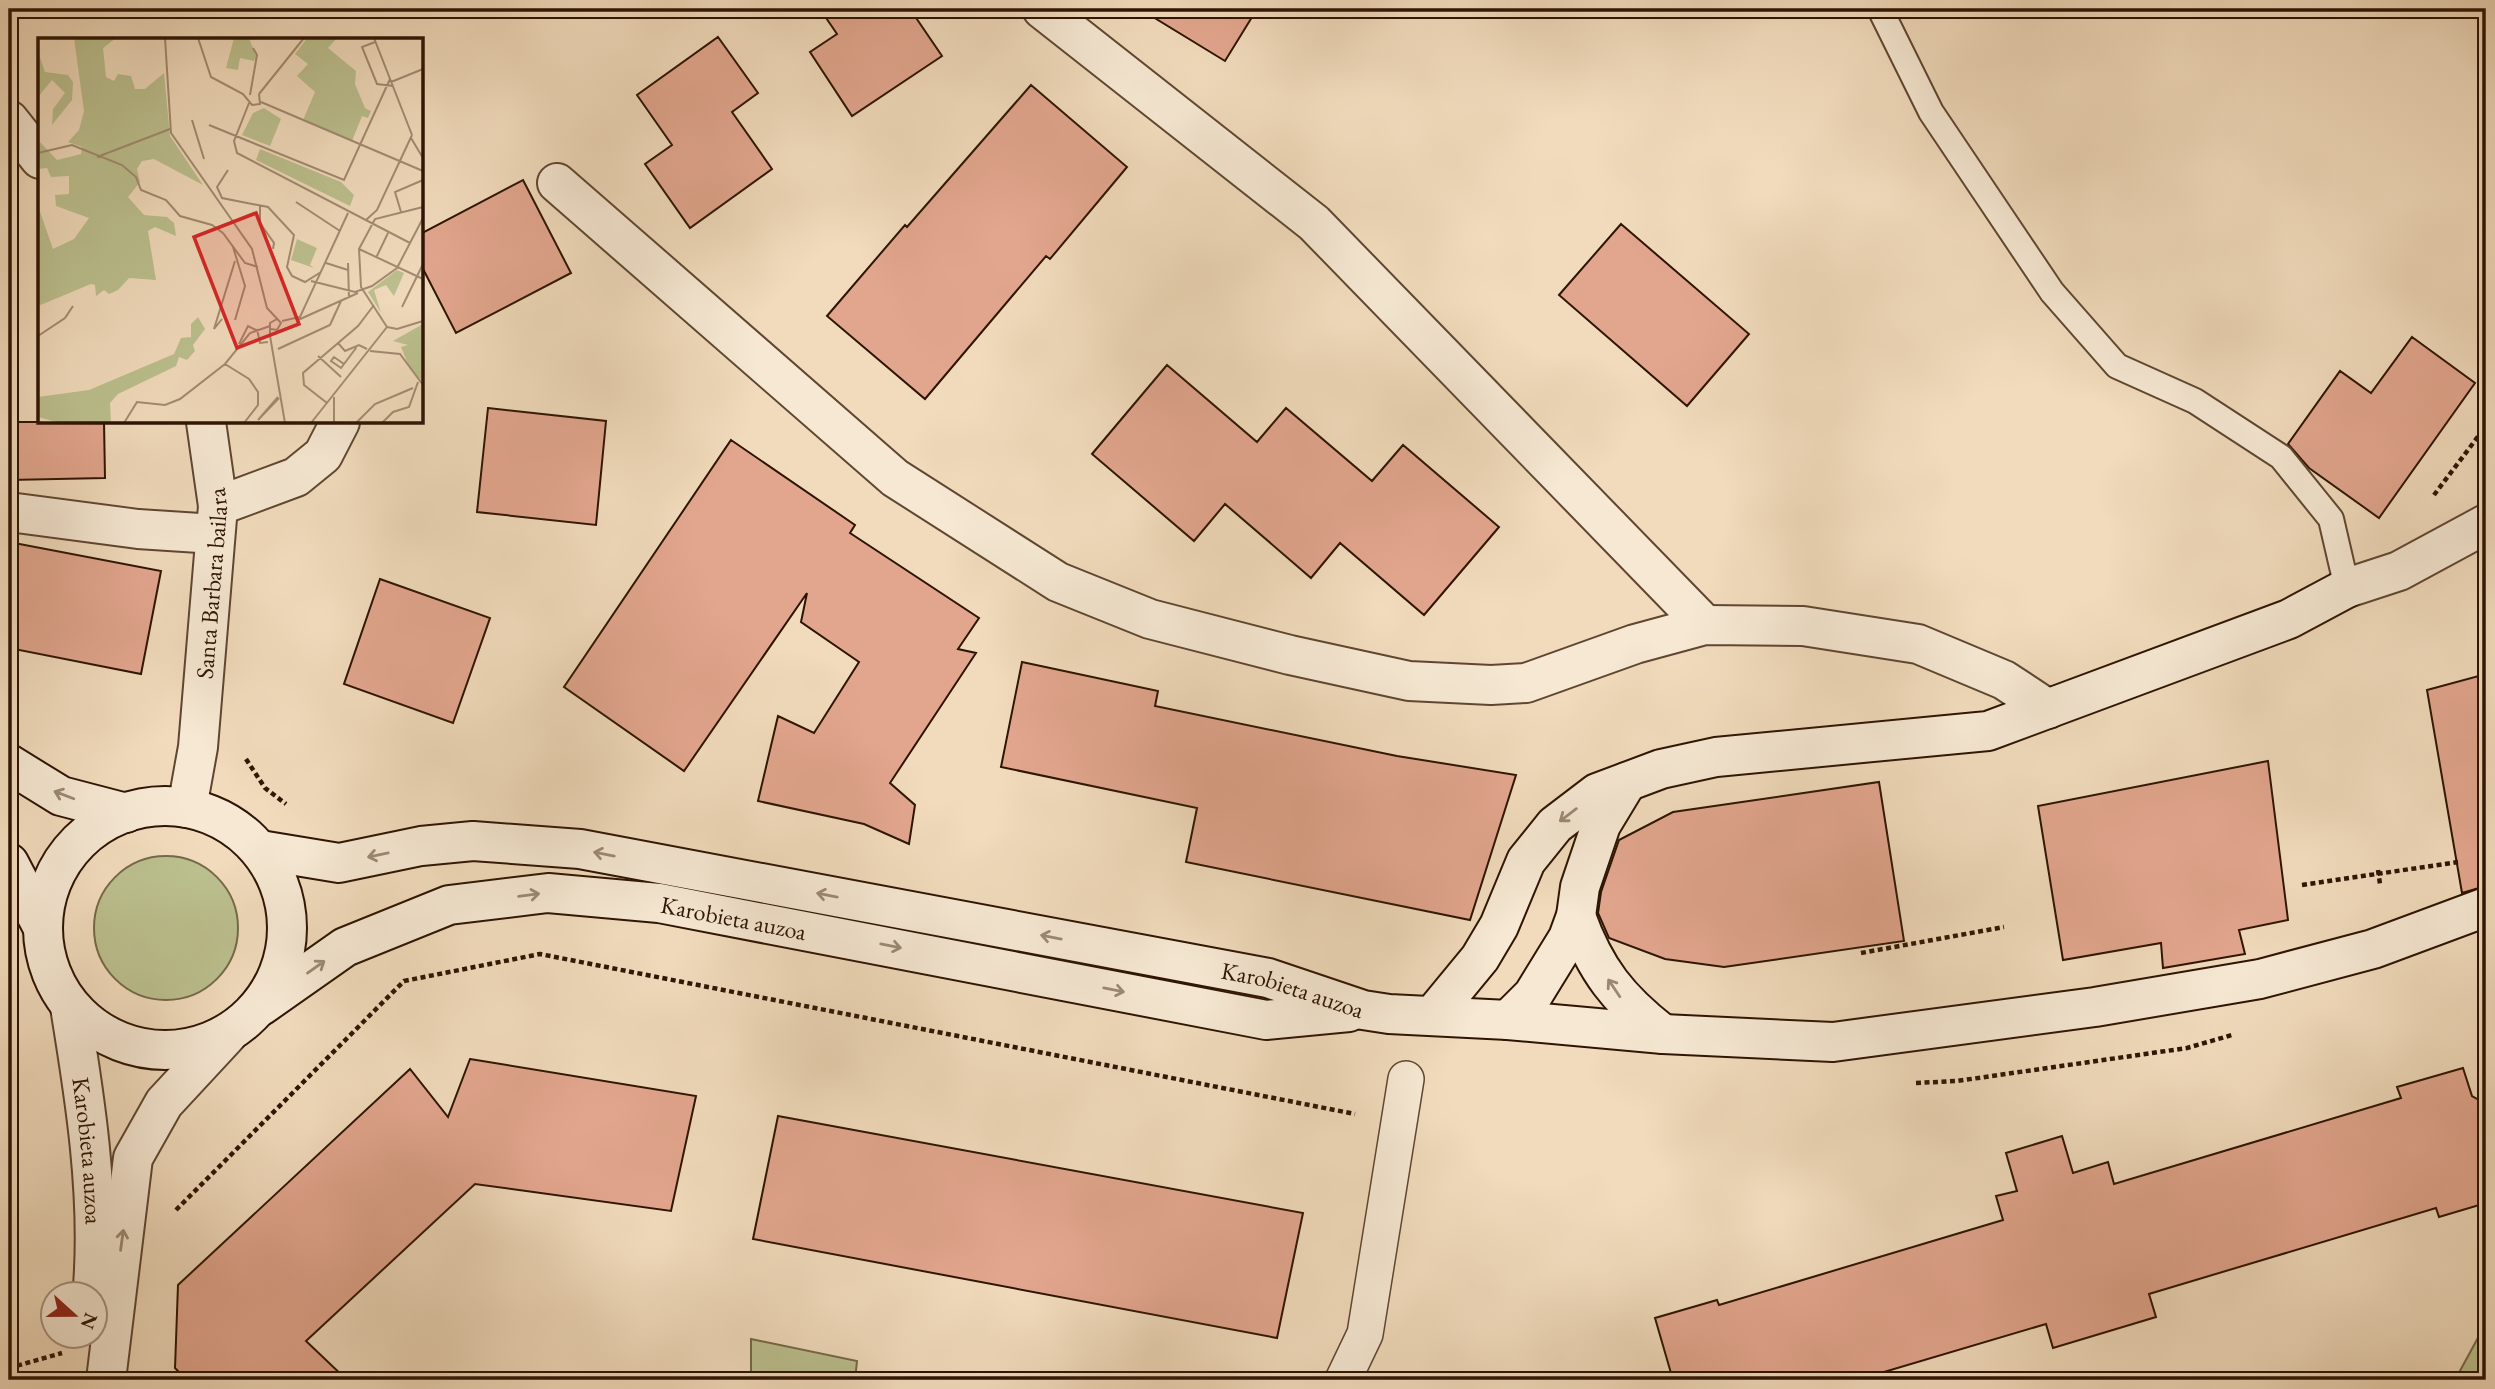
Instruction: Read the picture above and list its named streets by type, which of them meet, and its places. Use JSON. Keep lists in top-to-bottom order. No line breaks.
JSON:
{"streets":{"main road":["Santa Barbara bailara","Karobieta auzoa"]},"crossings":[["Santa Barbara bailara","Karobieta auzoa"]],"north":"right"}
